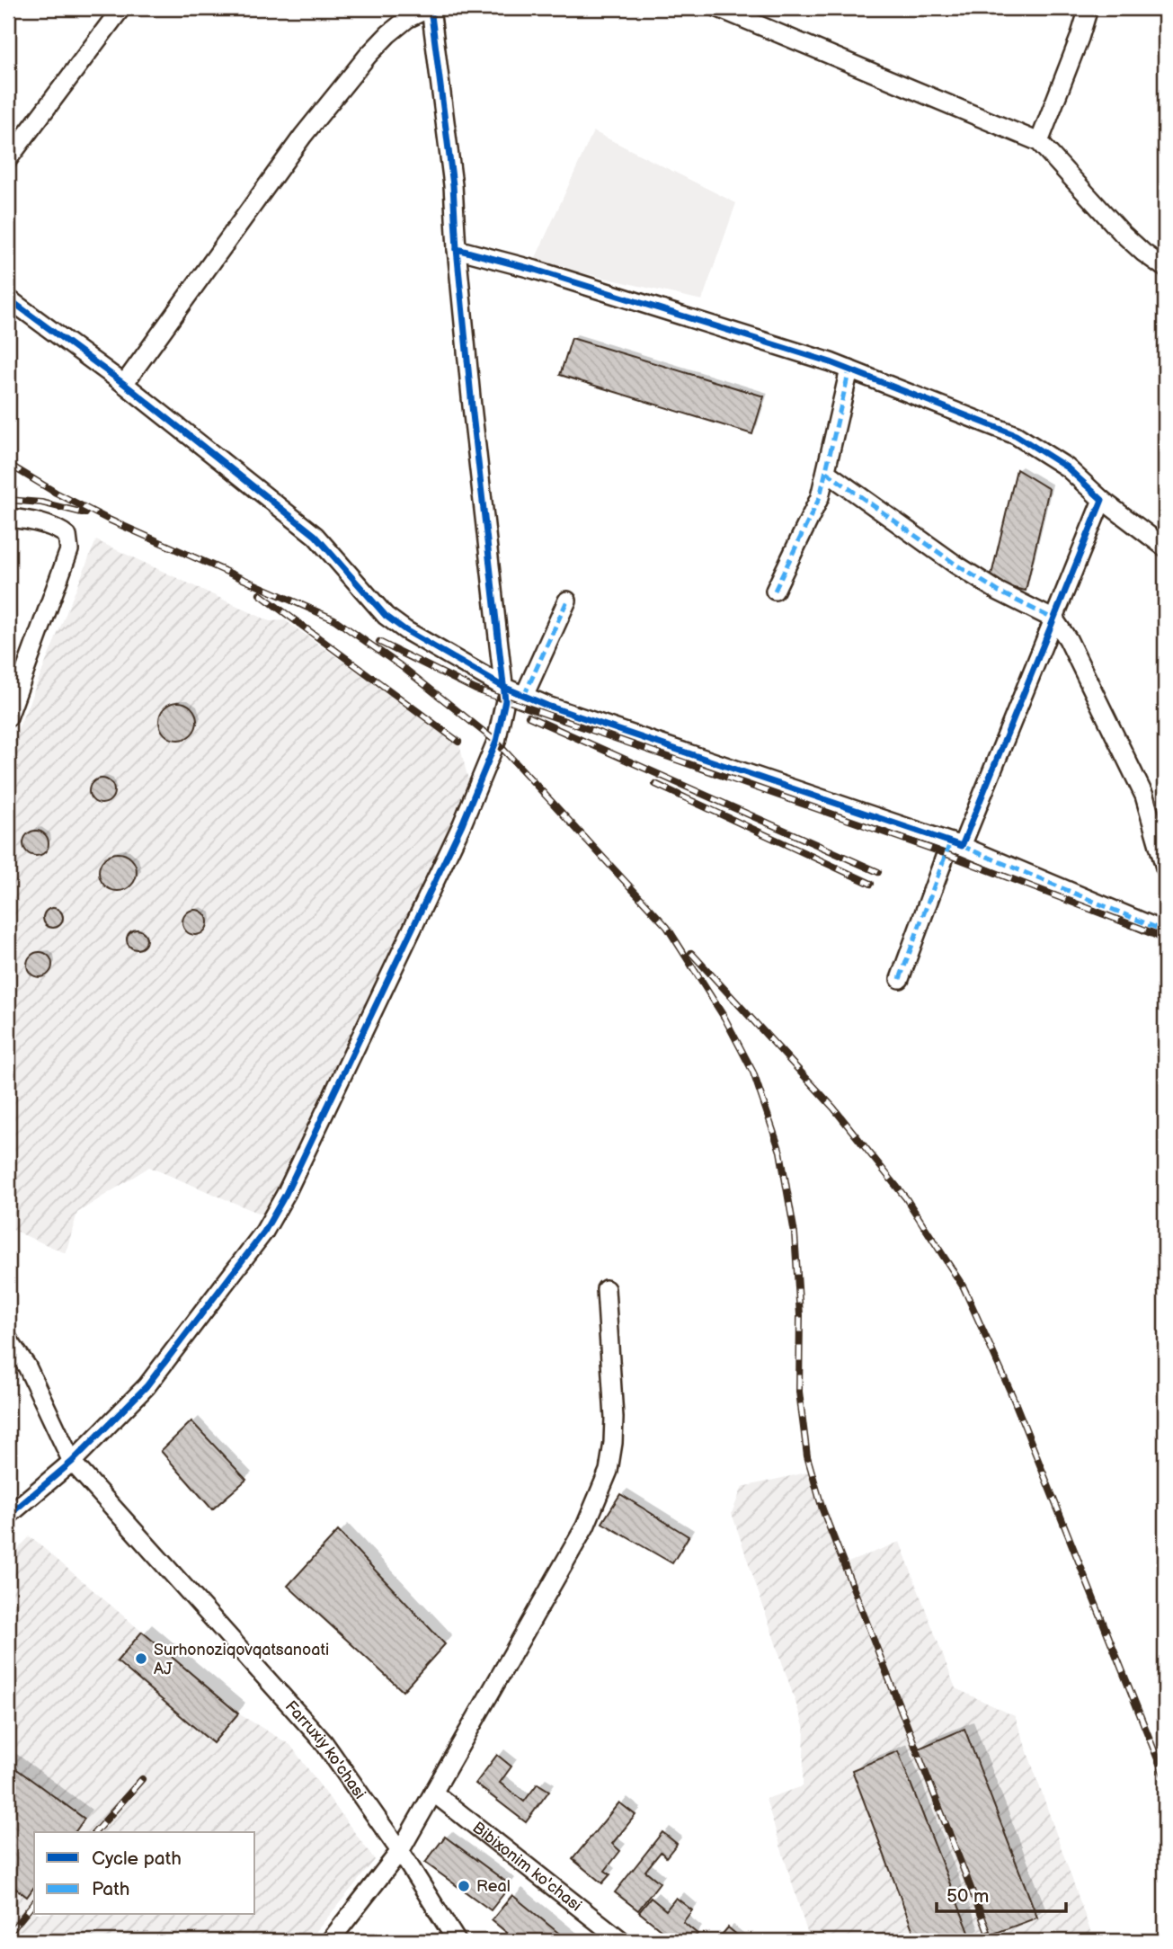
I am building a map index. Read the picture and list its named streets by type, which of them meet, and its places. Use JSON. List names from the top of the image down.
{
  "streets": {
    "street": ["Farruxiy ko'chasi", "Bibixonim ko'chasi"]
  },
  "places": ["Surhonoziqovqatsanoati AJ", "Real"],
  "legend": ["Cycle path", "Path"],
  "scale_bar": "50 m"
}
